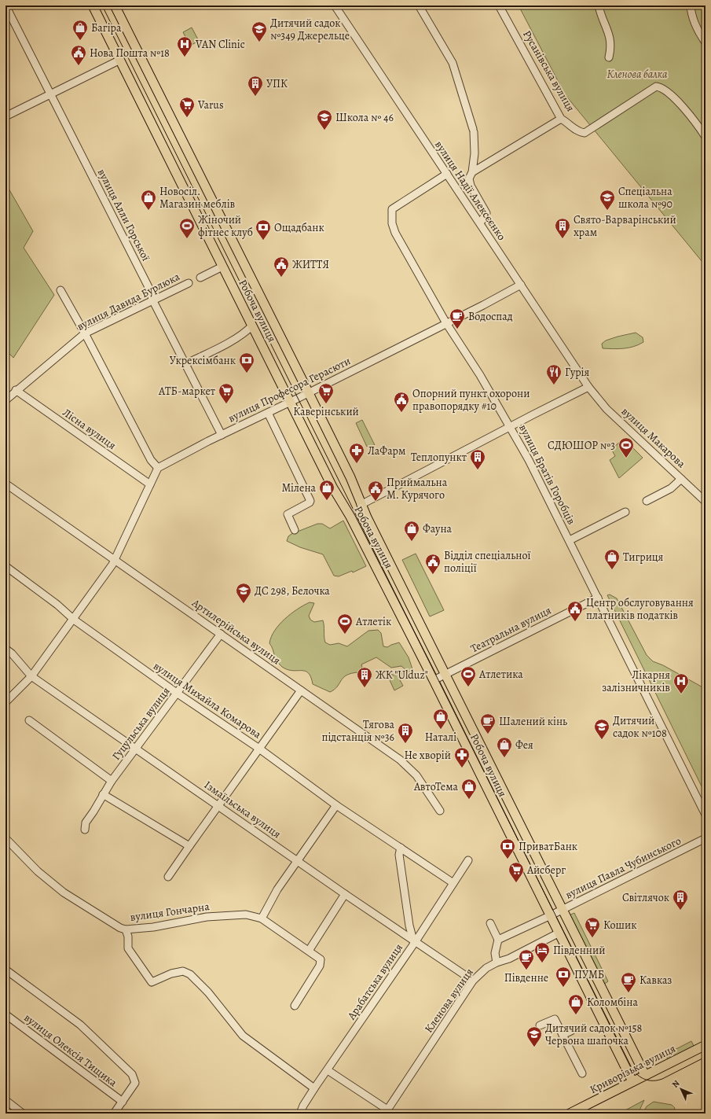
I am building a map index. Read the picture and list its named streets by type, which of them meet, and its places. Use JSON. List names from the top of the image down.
{
  "streets": {
    "main road": ["Робоча вулиця", "Криворізька вулиця"],
    "street": [
      "Русанівська вулиця",
      "вулиця Надії Алексєєнко",
      "вулиця Алли Горської",
      "вулиця Давида Бурлюка",
      "вулиця Професора Герасюти",
      "Лісна вулиця",
      "вулиця Макарова",
      "вулиця Братів Горобців",
      "Театральна вулиця",
      "Артилерійська вулиця",
      "вулиця Михайла Комарова",
      "Гуцульська вулиця",
      "Ізмаїльська вулиця",
      "вулиця Павла Чубинського",
      "вулиця Гончарна",
      "Арабатська вулиця",
      "Кленова вулиця",
      "вулиця Олексія Тищика"
    ]
  },
  "crossings": [
    ["вулиця Надії Алексєєнко", "вулиця Професора Герасюти"],
    ["вулиця Надії Алексєєнко", "вулиця Макарова"],
    ["вулиця Надії Алексєєнко", "вулиця Братів Горобців"],
    ["вулиця Алли Горської", "вулиця Давида Бурлюка"],
    ["вулиця Алли Горської", "вулиця Професора Герасюти"],
    ["вулиця Давида Бурлюка", "Лісна вулиця"],
    ["Робоча вулиця", "вулиця Професора Герасюти"],
    ["Робоча вулиця", "Театральна вулиця"],
    ["Робоча вулиця", "вулиця Павла Чубинського"],
    ["Робоча вулиця", "Кленова вулиця"],
    ["Робоча вулиця", "Криворізька вулиця"],
    ["вулиця Професора Герасюти", "вулиця Братів Горобців"],
    ["вулиця Братів Горобців", "Театральна вулиця"],
    ["Артилерійська вулиця", "Гуцульська вулиця"],
    ["вулиця Михайла Комарова", "Гуцульська вулиця"],
    ["вулиця Михайла Комарова", "Арабатська вулиця"],
    ["Гуцульська вулиця", "Ізмаїльська вулиця"],
    ["Ізмаїльська вулиця", "Арабатська вулиця"],
    ["Ізмаїльська вулиця", "Кленова вулиця"],
    ["вулиця Гончарна", "Арабатська вулиця"]
  ],
  "parks": ["Кленова балка"],
  "places": {
    "shop": [
      "Багіра",
      "Новосіл. Магазин меблів",
      "Мілена",
      "Фауна",
      "Тигриця",
      "Наталі",
      "Фея",
      "АвтоТема",
      "Коломбіна"
    ],
    "school or university": [
      "Дитячий садок №349 Джерельце",
      "Школа № 46",
      "Спеціальна школа №90",
      "ДС 298, Белочка",
      "Дитячий садок №108",
      "Дитячий садок №158 Червона шапочка"
    ],
    "hospital": ["VAN Clinic", "Лікарня залізничників"],
    "public building": [
      "Нова Пошта №18",
      "ЖИТТЯ",
      "Опорний пункт охорони правопорядку #10",
      "Приймальна М. Курячого",
      "Відділ спеціальної поліції",
      "Центр обслуговування платників податків"
    ],
    "building": [
      "УПК",
      "Свято-Варварінський храм",
      "Теплопункт",
      "ЖК \"Ulduz\"",
      "Тягова пiдстанцiя №36",
      "Світлячок"
    ],
    "supermarket": [
      "Varus",
      "АТБ-маркет",
      "Каверінський",
      "Айсберг",
      "Кошик"
    ],
    "sports": [
      "Жіночий фітнес клуб",
      "СДЮШОР №3",
      "Атлетік",
      "Атлетика"
    ],
    "bank": [
      "Ощадбанк",
      "Укрексімбанк",
      "ПриватБанк",
      "ПУМБ"
    ],
    "cafe": [
      "Водоспад",
      "Шалений кінь",
      "Південне",
      "Кавказ"
    ],
    "restaurant": ["Гурія"],
    "pharmacy": ["ЛаФарм", "Не хворій"],
    "hotel": ["Південний"]
  },
  "north": "top left"
}
